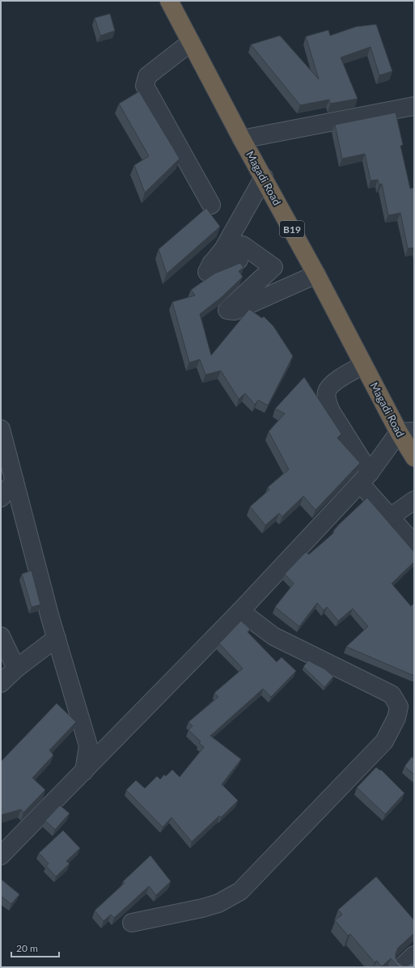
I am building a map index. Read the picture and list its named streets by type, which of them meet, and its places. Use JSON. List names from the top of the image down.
{
  "streets": {
    "highway": ["Magadi Road", "B19"]
  },
  "scale_bar": "20 m"
}
